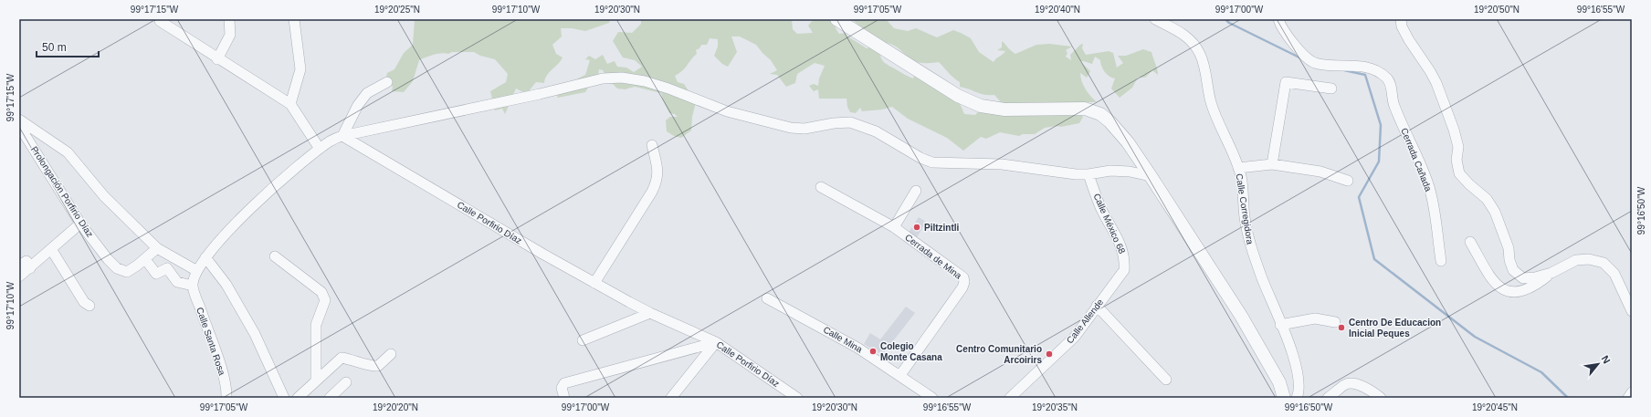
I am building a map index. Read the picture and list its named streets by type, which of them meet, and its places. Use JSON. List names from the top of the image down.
{
  "streets": {
    "street": [
      "Cerrada Cañada",
      "Prolongación Porfirio Díaz",
      "Calle Corregidora",
      "Calle Porfirio Díaz",
      "Calle México 68",
      "Cerrada de Mina",
      "Calle Allende",
      "Calle Mina",
      "Calle Santa Rosa"
    ]
  },
  "crossings": [
    ["Calle México 68", "Calle Allende"],
    ["Cerrada de Mina", "Calle Mina"]
  ],
  "places": [
    "Piltzintli",
    "Centro De Educacion Inicial Peques",
    "Colegio Monte Casana",
    "Centro Comunitario Arcoirirs"
  ],
  "scale_bar": "50 m",
  "north": "top right",
  "coordinates": [
    "99°17'15\"W",
    "19°20'25\"N",
    "99°17'10\"W",
    "19°20'30\"N",
    "99°17'05\"W",
    "19°20'40\"N",
    "99°17'00\"W",
    "19°20'50\"N",
    "99°16'55\"W",
    "99°16'50\"W",
    "19°20'20\"N",
    "19°20'35\"N",
    "19°20'45\"N"
  ]
}
